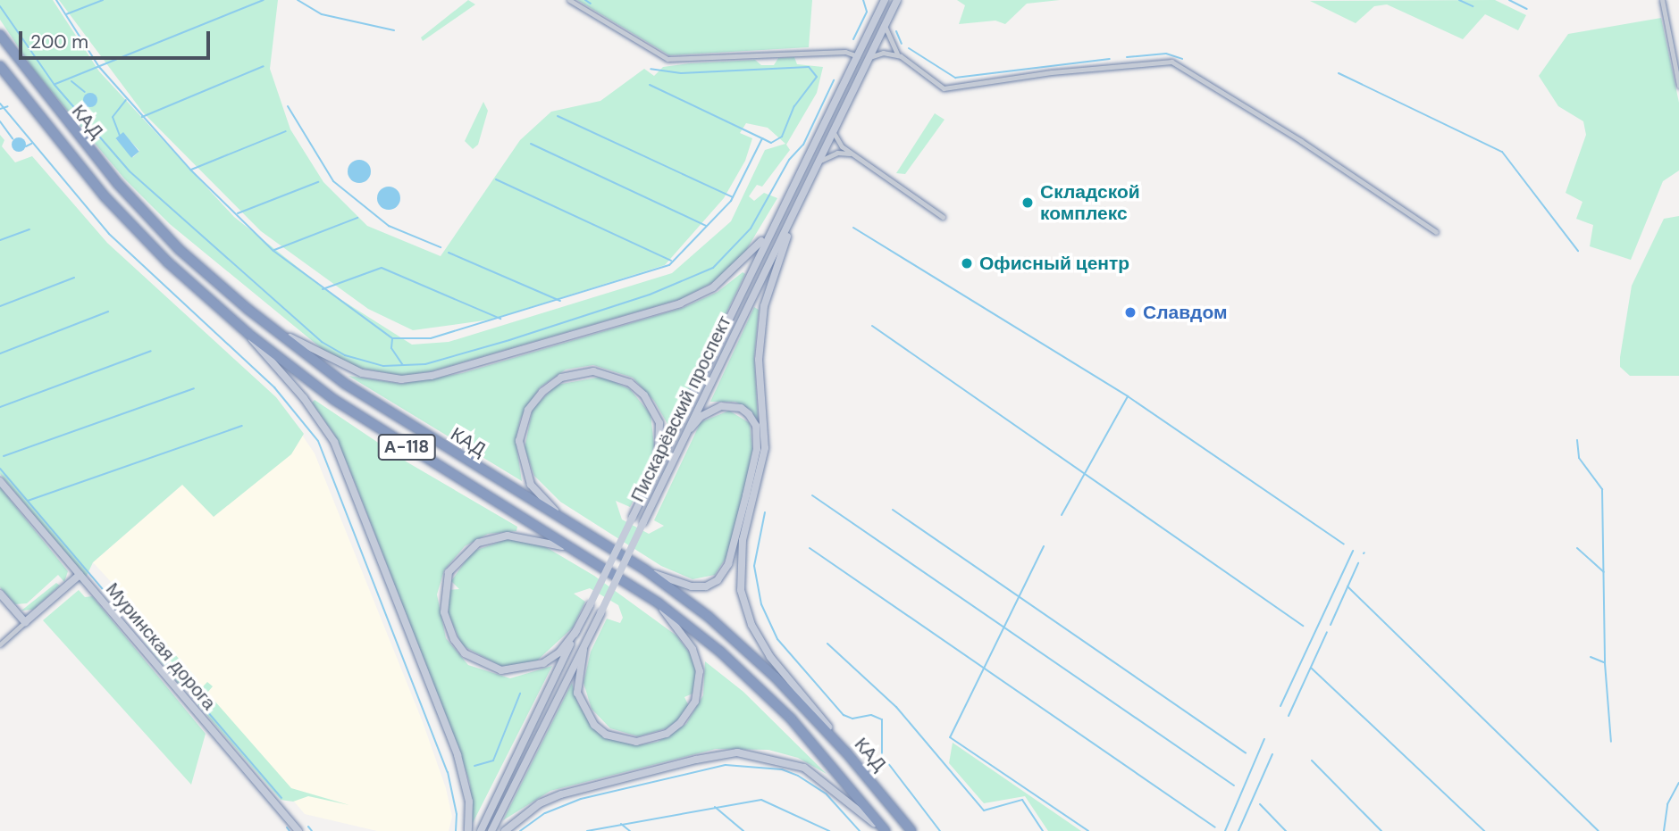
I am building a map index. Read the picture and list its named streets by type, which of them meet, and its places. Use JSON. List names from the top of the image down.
{
  "streets": {
    "highway": ["КАД", "А-118"],
    "main road": ["Пискарёвский проспект", "Муринская дорога"]
  },
  "places": ["Складской комплекс", "Офисный центр", "Славдом"],
  "scale_bar": "200 m"
}
